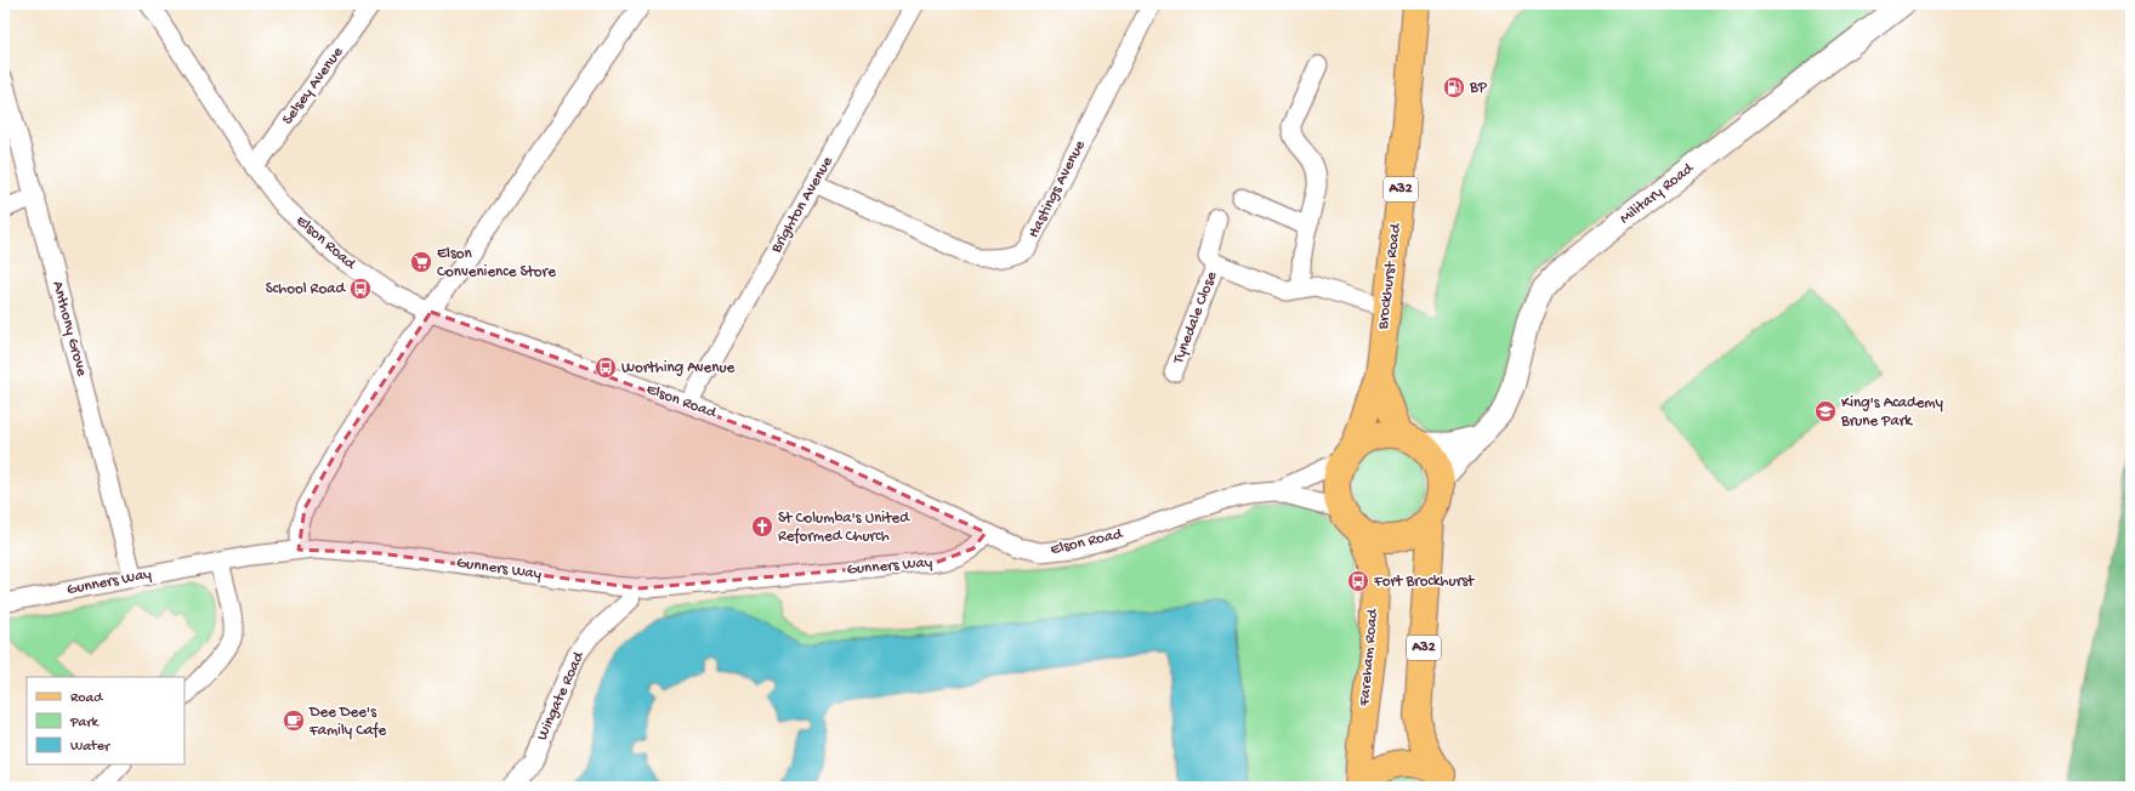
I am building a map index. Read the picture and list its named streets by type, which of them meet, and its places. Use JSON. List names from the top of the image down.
{
  "streets": {
    "main road": ["A32", "Brockhurst Road", "Fareham Road"],
    "street": [
      "Selsey Avenue",
      "Hastings Avenue",
      "Military Road",
      "Brighton Avenue",
      "Elson Road",
      "Tynedale Close",
      "Anthony Grove",
      "Gunners Way",
      "Wingate Road"
    ]
  },
  "crossings": [
    ["Selsey Avenue", "Elson Road"],
    ["Hastings Avenue", "Brighton Avenue"],
    ["A32", "Military Road"],
    ["A32", "Elson Road"],
    ["A32", "Brockhurst Road"],
    ["A32", "Fareham Road"],
    ["Military Road", "Elson Road"],
    ["Military Road", "Brockhurst Road"],
    ["Military Road", "Fareham Road"],
    ["Brighton Avenue", "Elson Road"],
    ["Elson Road", "Brockhurst Road"],
    ["Elson Road", "Gunners Way"],
    ["Elson Road", "Fareham Road"],
    ["Brockhurst Road", "Fareham Road"],
    ["Anthony Grove", "Gunners Way"],
    ["Gunners Way", "Wingate Road"]
  ],
  "places": {
    "fuel station": ["BP"],
    "supermarket": ["Elson Convenience Store"],
    "bus stop": ["School Road", "Worthing Avenue", "Fort Brockhurst"],
    "school or university": ["King's Academy Brune Park"],
    "church": ["St Columba's United Reformed Church"],
    "cafe": ["Dee Dee's Family Cafe"]
  },
  "legend": ["Road", "Park", "Water"]
}
